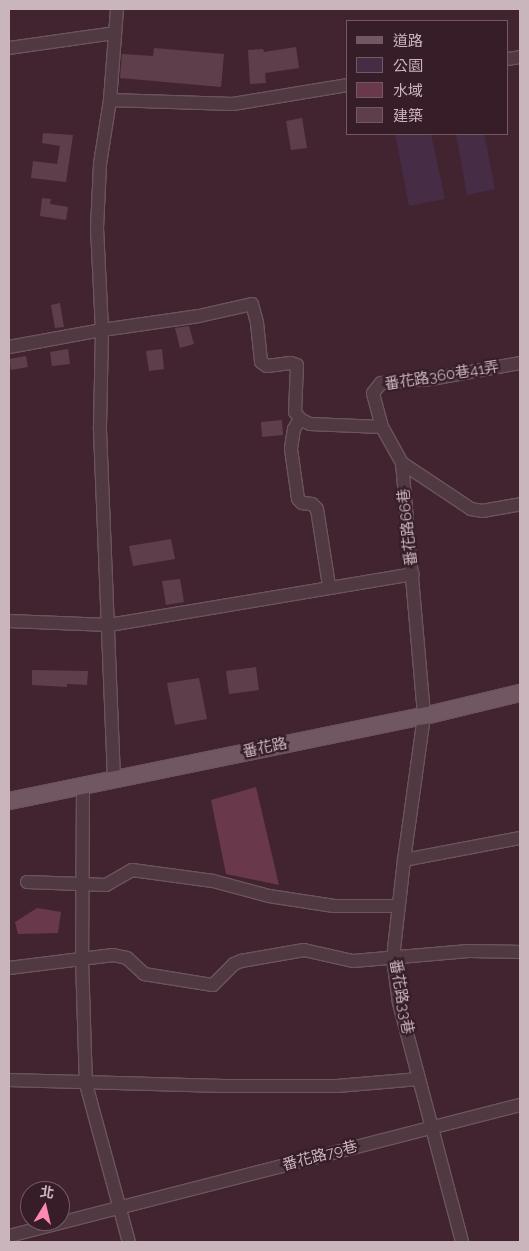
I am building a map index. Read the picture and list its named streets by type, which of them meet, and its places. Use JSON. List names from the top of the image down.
{
  "streets": {
    "main road": ["番花路"],
    "street": [
      "番花路360巷41弄",
      "番花路66巷",
      "番花路33巷",
      "番花路79巷"
    ]
  },
  "crossings": [
    ["番花路360巷41弄", "番花路66巷"],
    ["番花路66巷", "番花路"],
    ["番花路66巷", "番花路33巷"],
    ["番花路", "番花路33巷"],
    ["番花路33巷", "番花路79巷"]
  ],
  "legend": [
    "道路",
    "公園",
    "水域",
    "建築"
  ],
  "north": "top"
}
